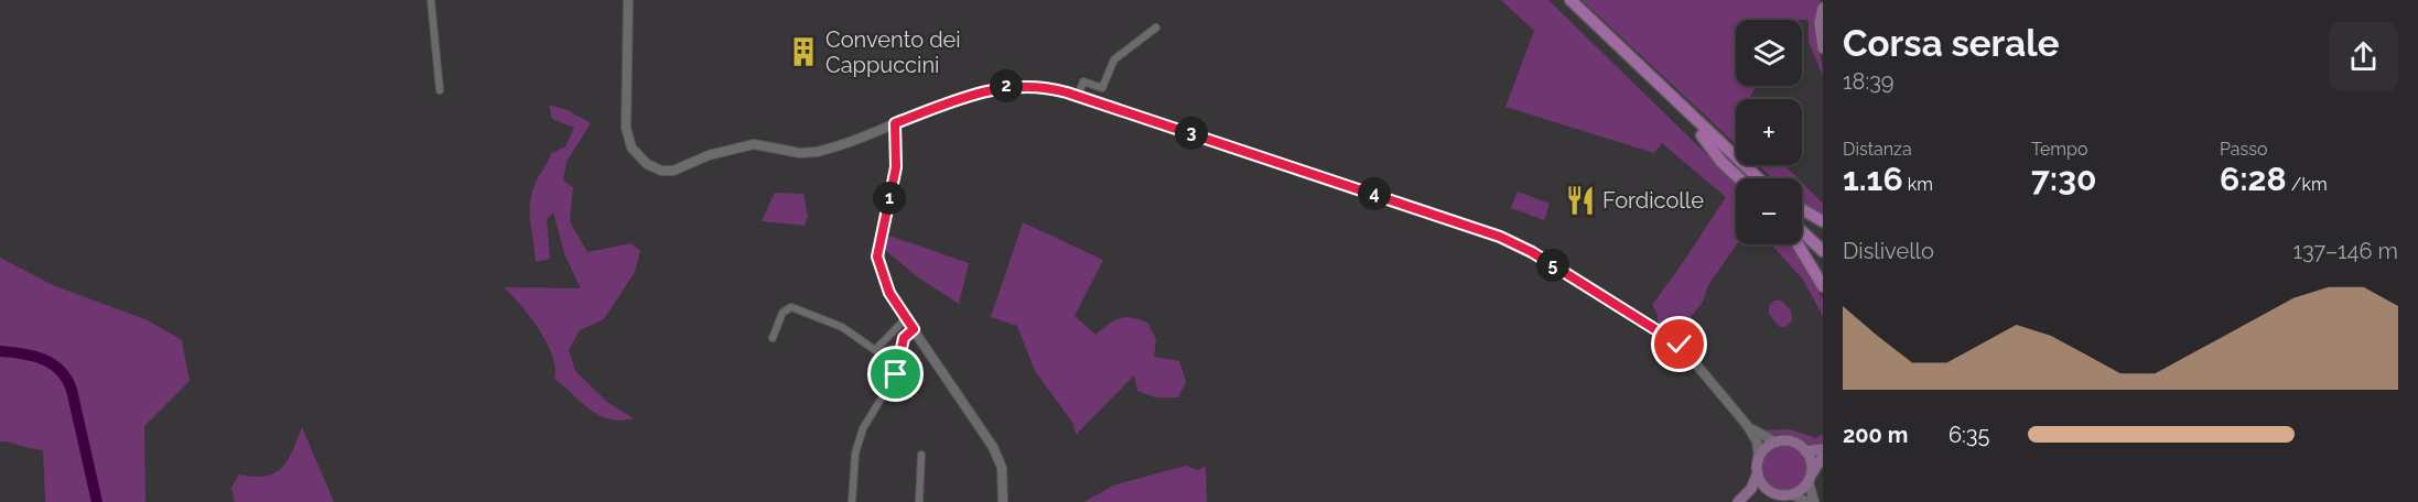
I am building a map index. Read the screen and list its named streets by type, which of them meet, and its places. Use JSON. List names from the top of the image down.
{
  "places": {
    "building": ["Convento dei Cappuccini"],
    "restaurant": ["Fordicolle"]
  },
  "page": {
    "heading": ["Corsa serale", "18:39"],
    "map_buttons": ["+", "−"],
    "pins": [
      "2",
      "3",
      "4",
      "1",
      "5"
    ],
    "stats": [
      ["Distanza", "1.16 km"],
      ["Tempo", "7:30"],
      ["Passo", "6:28 /km"]
    ],
    "chart": ["Dislivello", "137–146 m"],
    "list": [
      {
        "name": "200 m",
        "note": "6:35"
      }
    ]
  }
}
